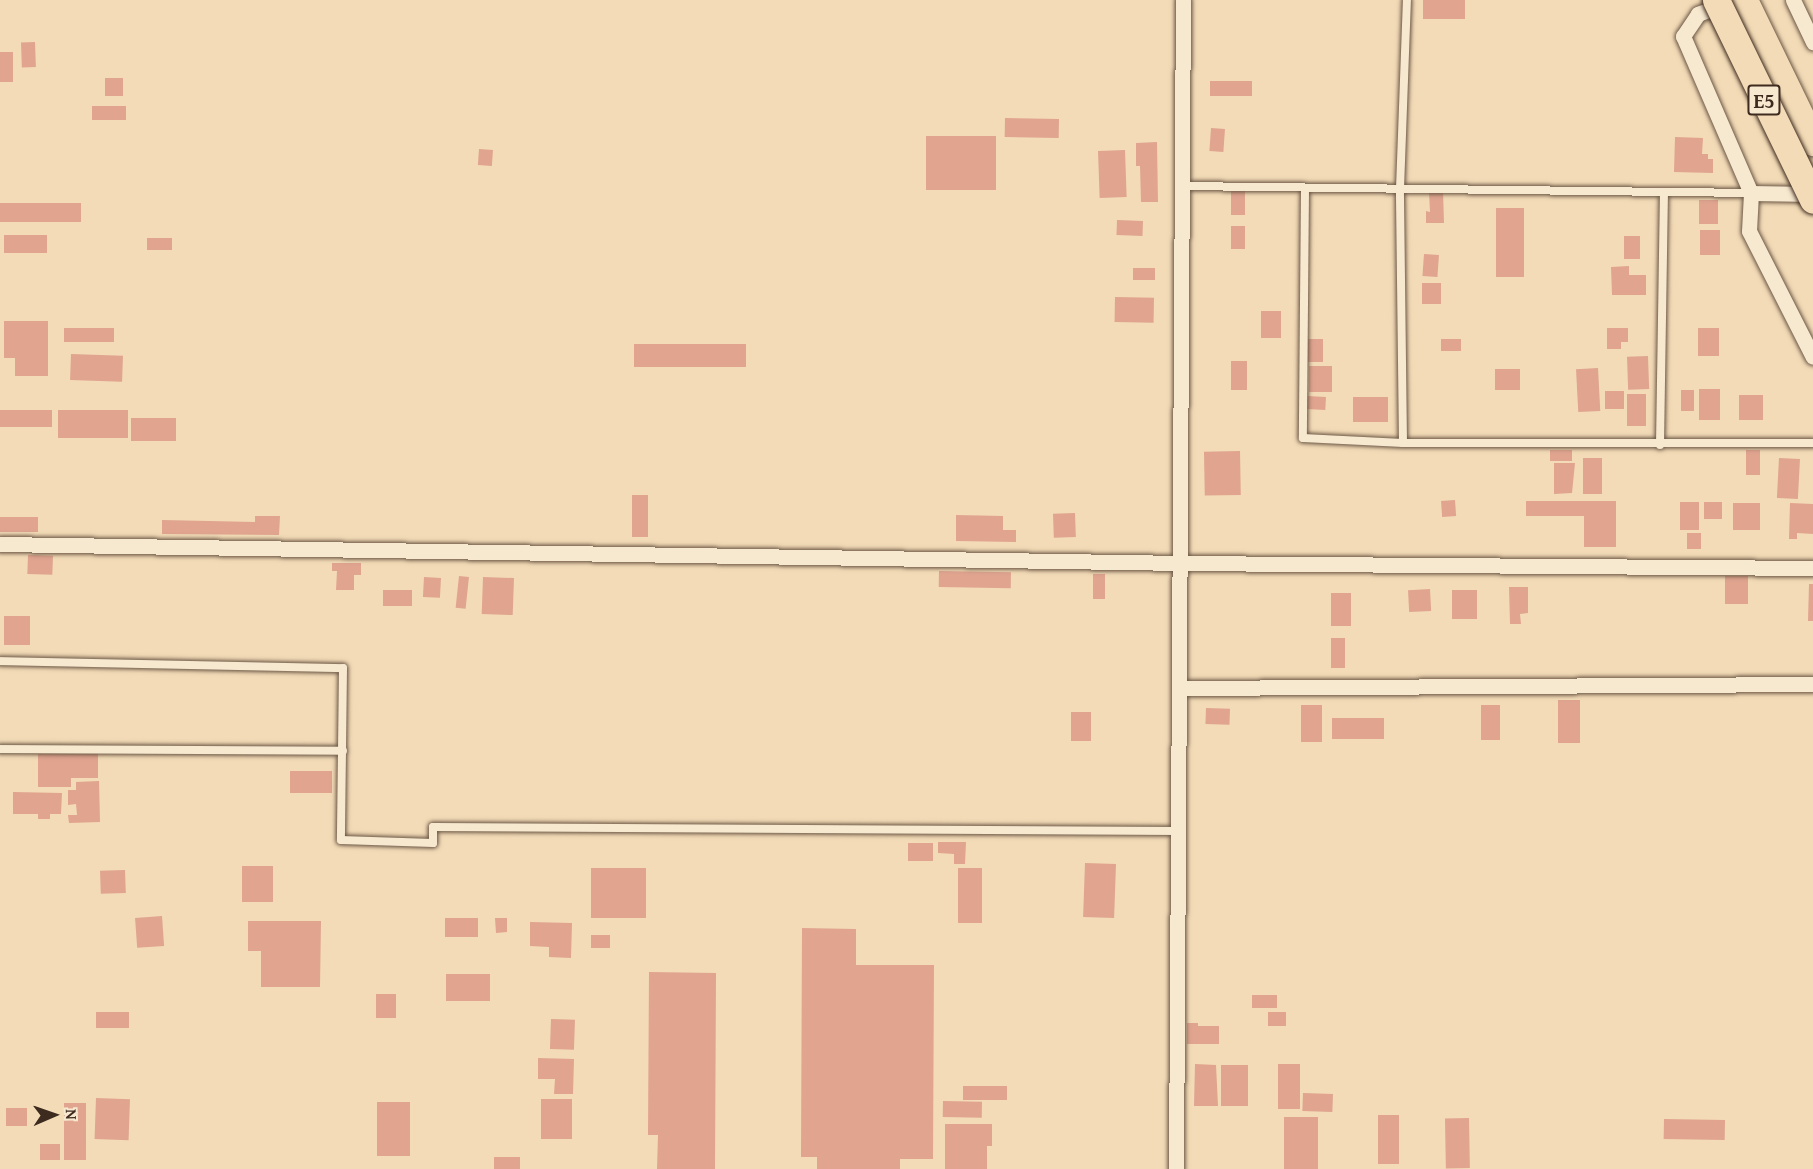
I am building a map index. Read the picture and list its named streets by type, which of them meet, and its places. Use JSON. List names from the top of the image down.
{
  "streets": {
    "highway": ["E5"]
  },
  "north": "right"
}
